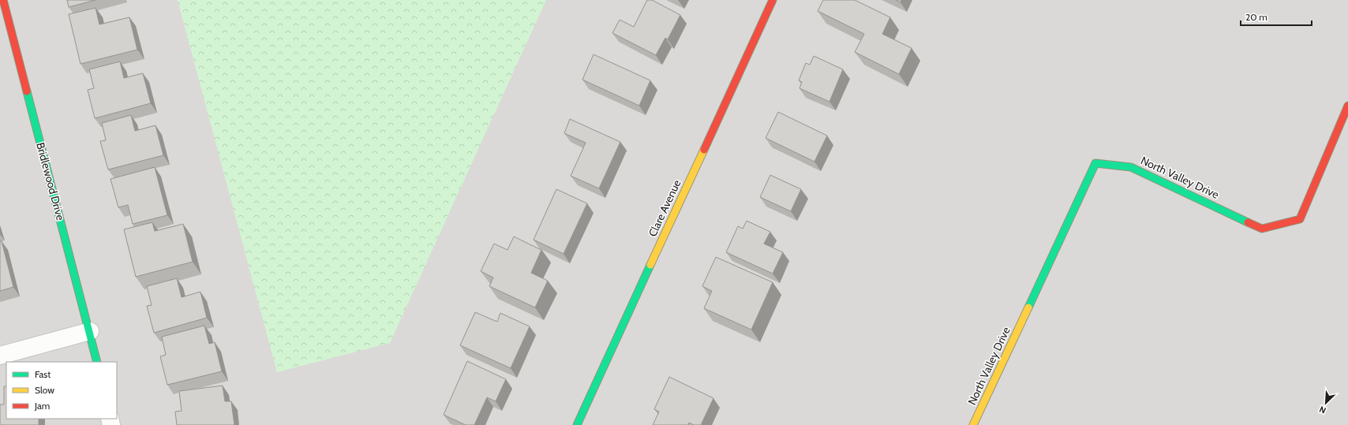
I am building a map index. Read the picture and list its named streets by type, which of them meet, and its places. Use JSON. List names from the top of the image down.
{
  "streets": {
    "street": ["North Valley Drive", "Bridlewood Drive", "Clare Avenue"]
  },
  "legend": ["Fast", "Slow", "Jam"],
  "scale_bar": "20 m",
  "north": "bottom left"
}
